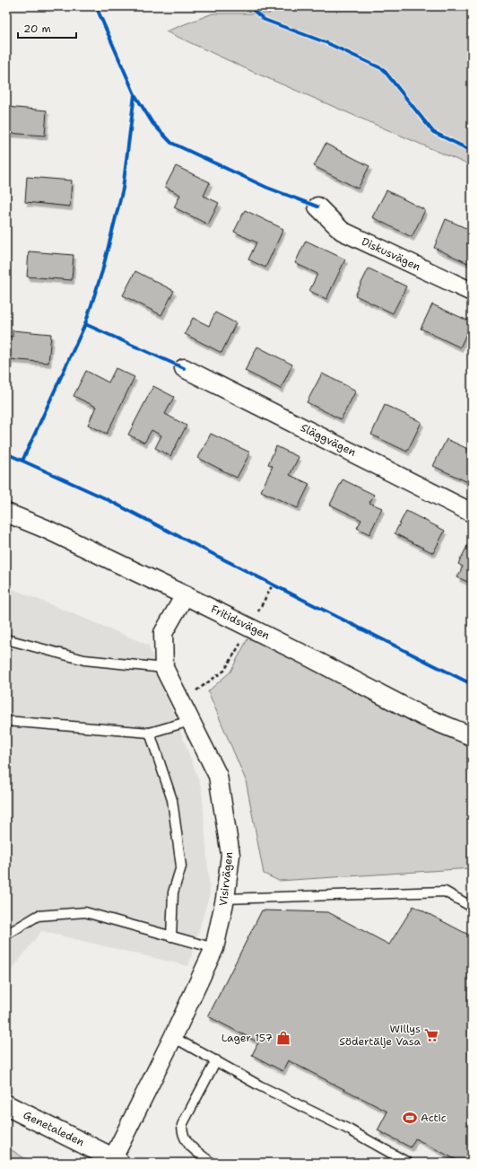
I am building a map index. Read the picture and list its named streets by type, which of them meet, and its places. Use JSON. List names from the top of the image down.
{
  "streets": {
    "main road": ["Genetaleden"],
    "street": [
      "Diskusvägen",
      "Släggvägen",
      "Fritidsvägen",
      "Visirvägen"
    ]
  },
  "crossings": [
    ["Fritidsvägen", "Visirvägen"],
    ["Visirvägen", "Genetaleden"]
  ],
  "places": {
    "supermarket": ["Willys Södertälje Vasa"],
    "shop": ["Lager 157"],
    "sports": ["Actic"]
  },
  "scale_bar": "20 m"
}
